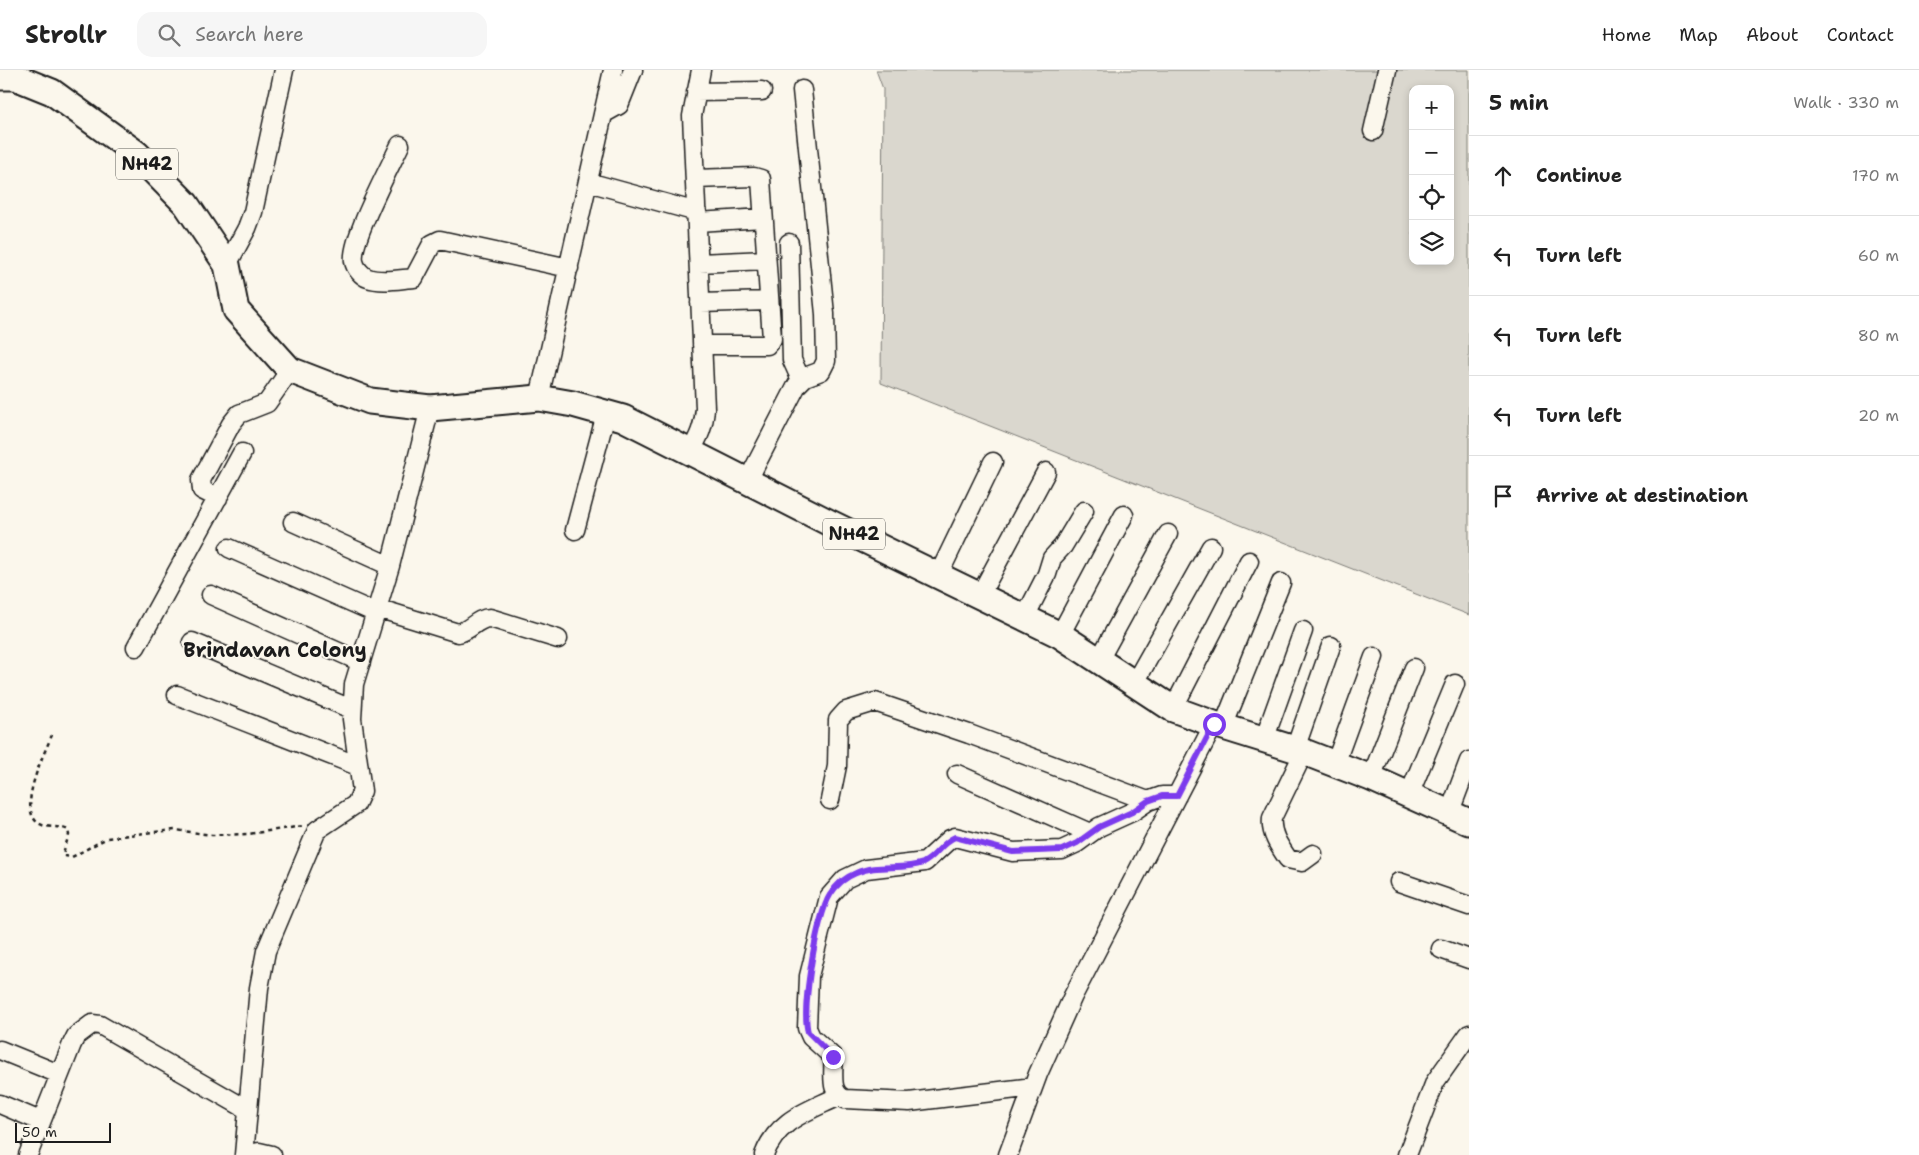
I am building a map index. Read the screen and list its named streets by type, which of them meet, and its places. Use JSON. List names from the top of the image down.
{
  "streets": {
    "highway": ["NH42"]
  },
  "districts": ["Brindavan Colony"],
  "scale_bar": "50 m",
  "page": {
    "header": "Strollr",
    "search": "Search here",
    "nav": [
      "Home",
      "Map",
      "About",
      "Contact"
    ],
    "heading": ["5 min", "Walk · 330 m"],
    "map_buttons": ["+", "−"],
    "list": [
      ["Continue", "170 m"],
      ["Turn left", "60 m"],
      ["Turn left", "80 m"],
      ["Turn left", "20 m"],
      "Arrive at destination"
    ],
    "scale": "50 m"
  }
}
